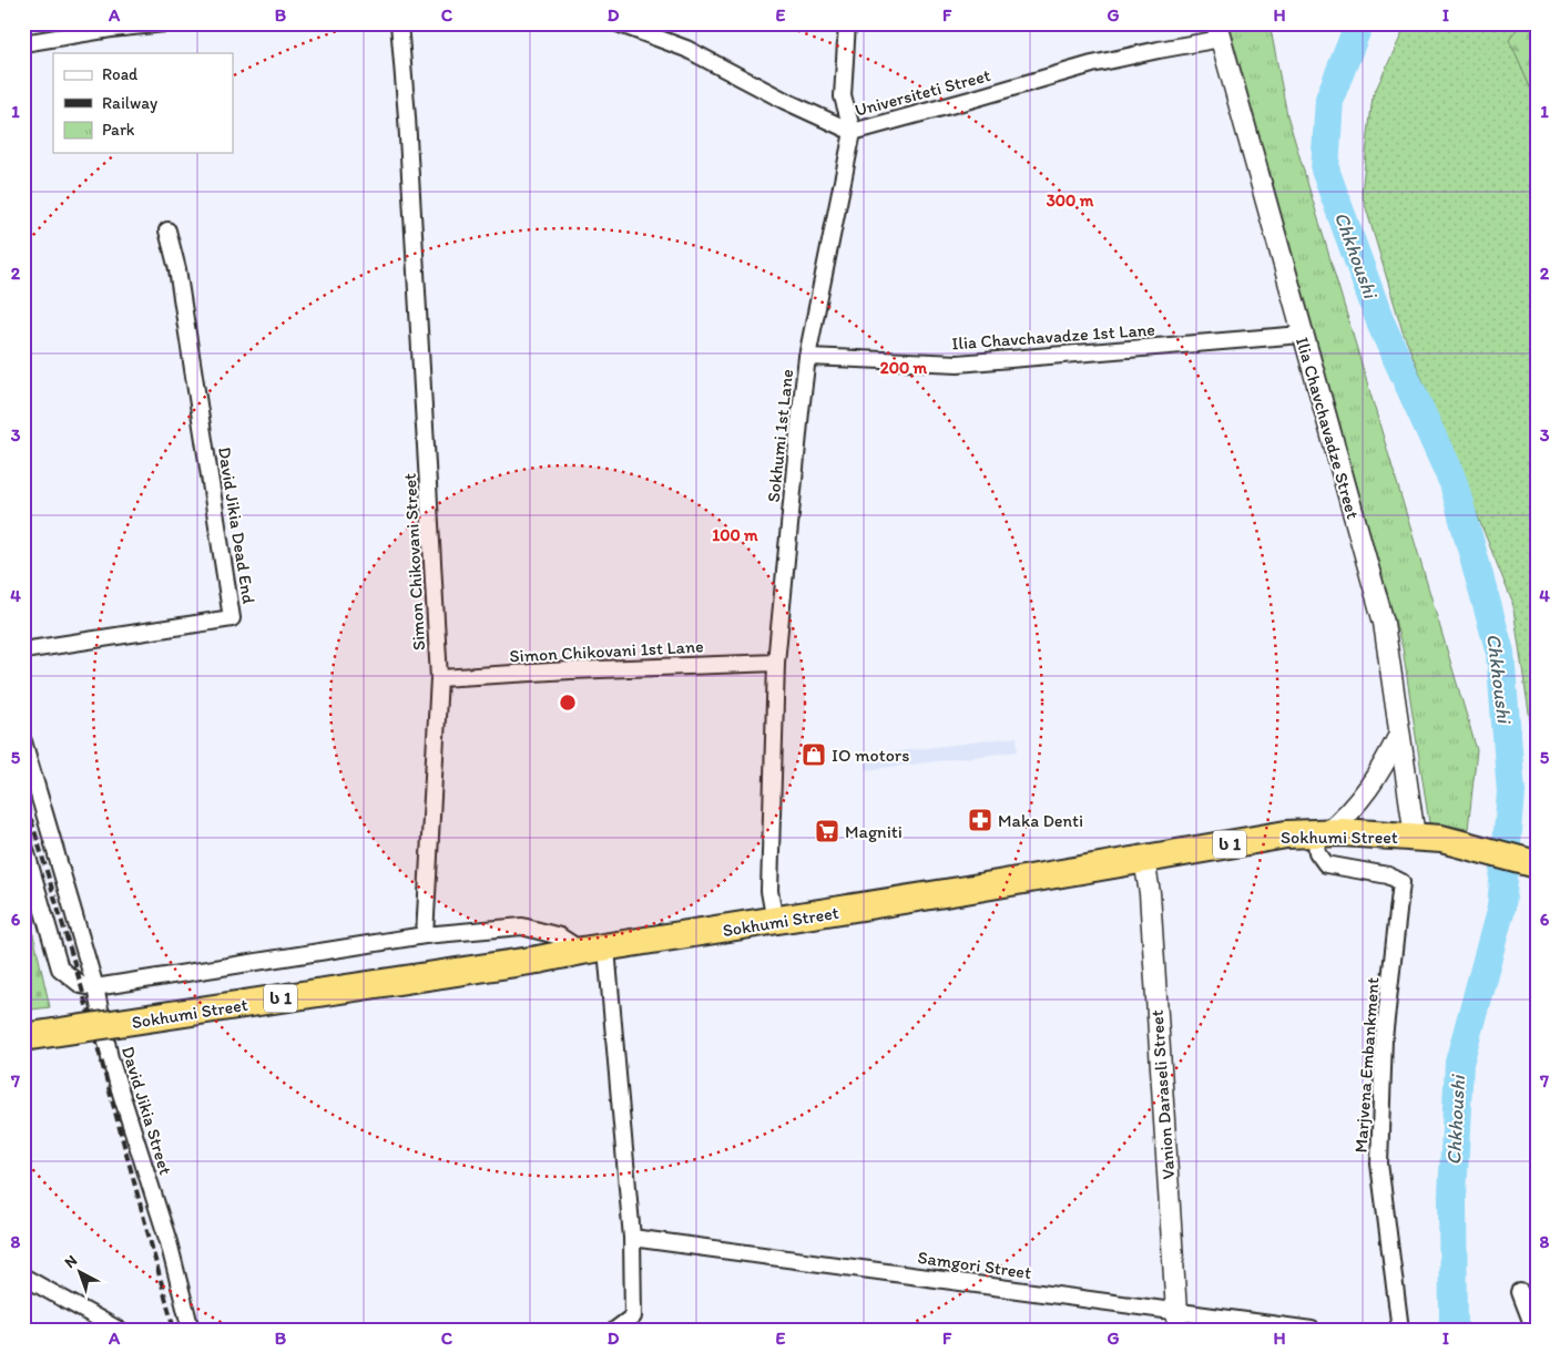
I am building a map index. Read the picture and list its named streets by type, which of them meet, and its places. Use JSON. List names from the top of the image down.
{
  "streets": {
    "highway": ["Sokhumi Street", "ს 1"],
    "street": [
      "Universiteti Street",
      "Ilia Chavchavadze 1st Lane",
      "Ilia Chavchavadze Street",
      "Sokhumi 1st Lane",
      "David Jikia Dead End",
      "Simon Chikovani Street",
      "Simon Chikovani 1st Lane",
      "Marjvena Embankment",
      "Vanion Daraseli Street",
      "David Jikia Street",
      "Samgori Street"
    ]
  },
  "crossings": [
    ["Universiteti Street", "Ilia Chavchavadze Street"],
    ["Universiteti Street", "Sokhumi 1st Lane"],
    ["Ilia Chavchavadze 1st Lane", "Ilia Chavchavadze Street"],
    ["Ilia Chavchavadze 1st Lane", "Sokhumi 1st Lane"],
    ["Ilia Chavchavadze Street", "Sokhumi Street"],
    ["Sokhumi 1st Lane", "Simon Chikovani 1st Lane"],
    ["Sokhumi 1st Lane", "Sokhumi Street"],
    ["Simon Chikovani Street", "Simon Chikovani 1st Lane"],
    ["Sokhumi Street", "Marjvena Embankment"],
    ["Sokhumi Street", "Vanion Daraseli Street"],
    ["Vanion Daraseli Street", "Samgori Street"]
  ],
  "water": ["Chkhoushi"],
  "places": {
    "shop": ["IO motors"],
    "pharmacy": ["Maka Denti"],
    "supermarket": ["Magniti"]
  },
  "legend": ["Road", "Railway", "Park"],
  "north": "top left",
  "grid": {
    "columns": [
      "A",
      "B",
      "C",
      "D",
      "E",
      "F",
      "G",
      "H",
      "I"
    ],
    "rows": [
      "1",
      "2",
      "3",
      "4",
      "5",
      "6",
      "7",
      "8"
    ]
  },
  "rings": ["300 m", "200 m", "100 m"]
}
